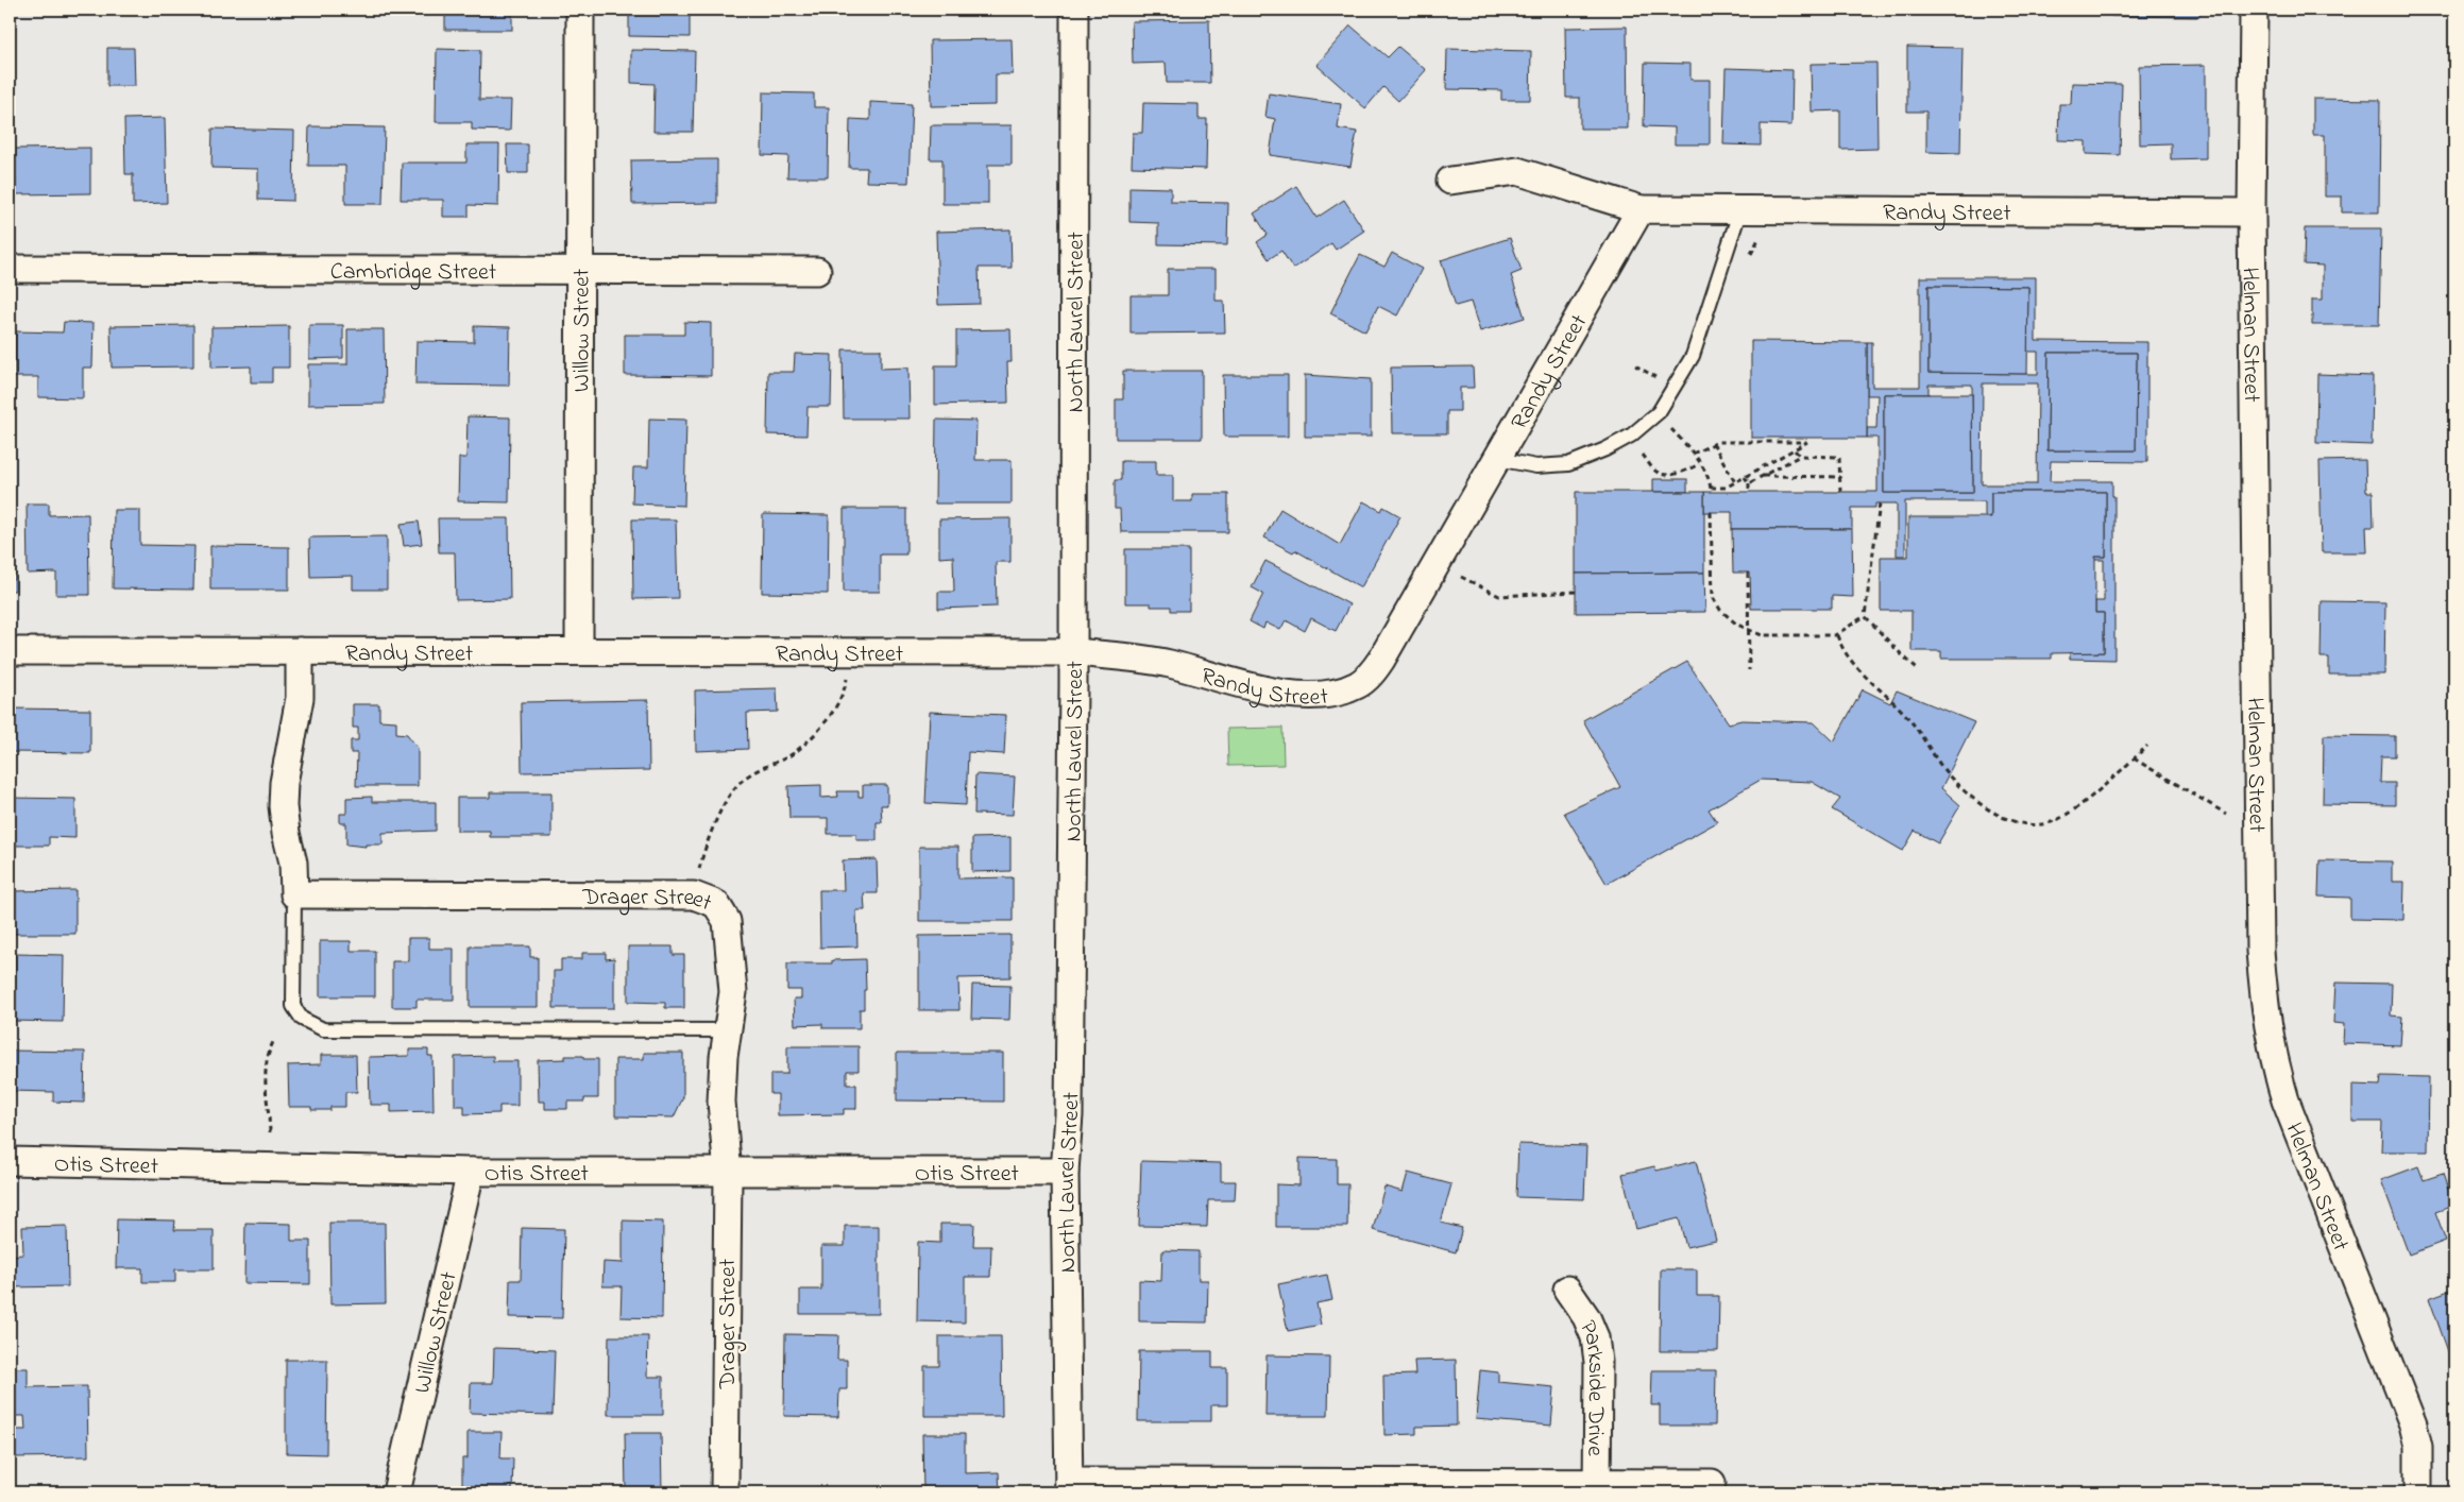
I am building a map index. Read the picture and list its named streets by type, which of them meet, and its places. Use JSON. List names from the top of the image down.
{
  "streets": {
    "street": [
      "Randy Street",
      "Cambridge Street",
      "North Laurel Street",
      "Willow Street",
      "Helman Street",
      "Drager Street",
      "Otis Street",
      "Parkside Drive"
    ]
  },
  "crossings": [
    ["Randy Street", "North Laurel Street"],
    ["Randy Street", "Willow Street"],
    ["Randy Street", "Helman Street"],
    ["Cambridge Street", "Willow Street"],
    ["North Laurel Street", "Otis Street"],
    ["Willow Street", "Otis Street"],
    ["Drager Street", "Otis Street"]
  ]
}
